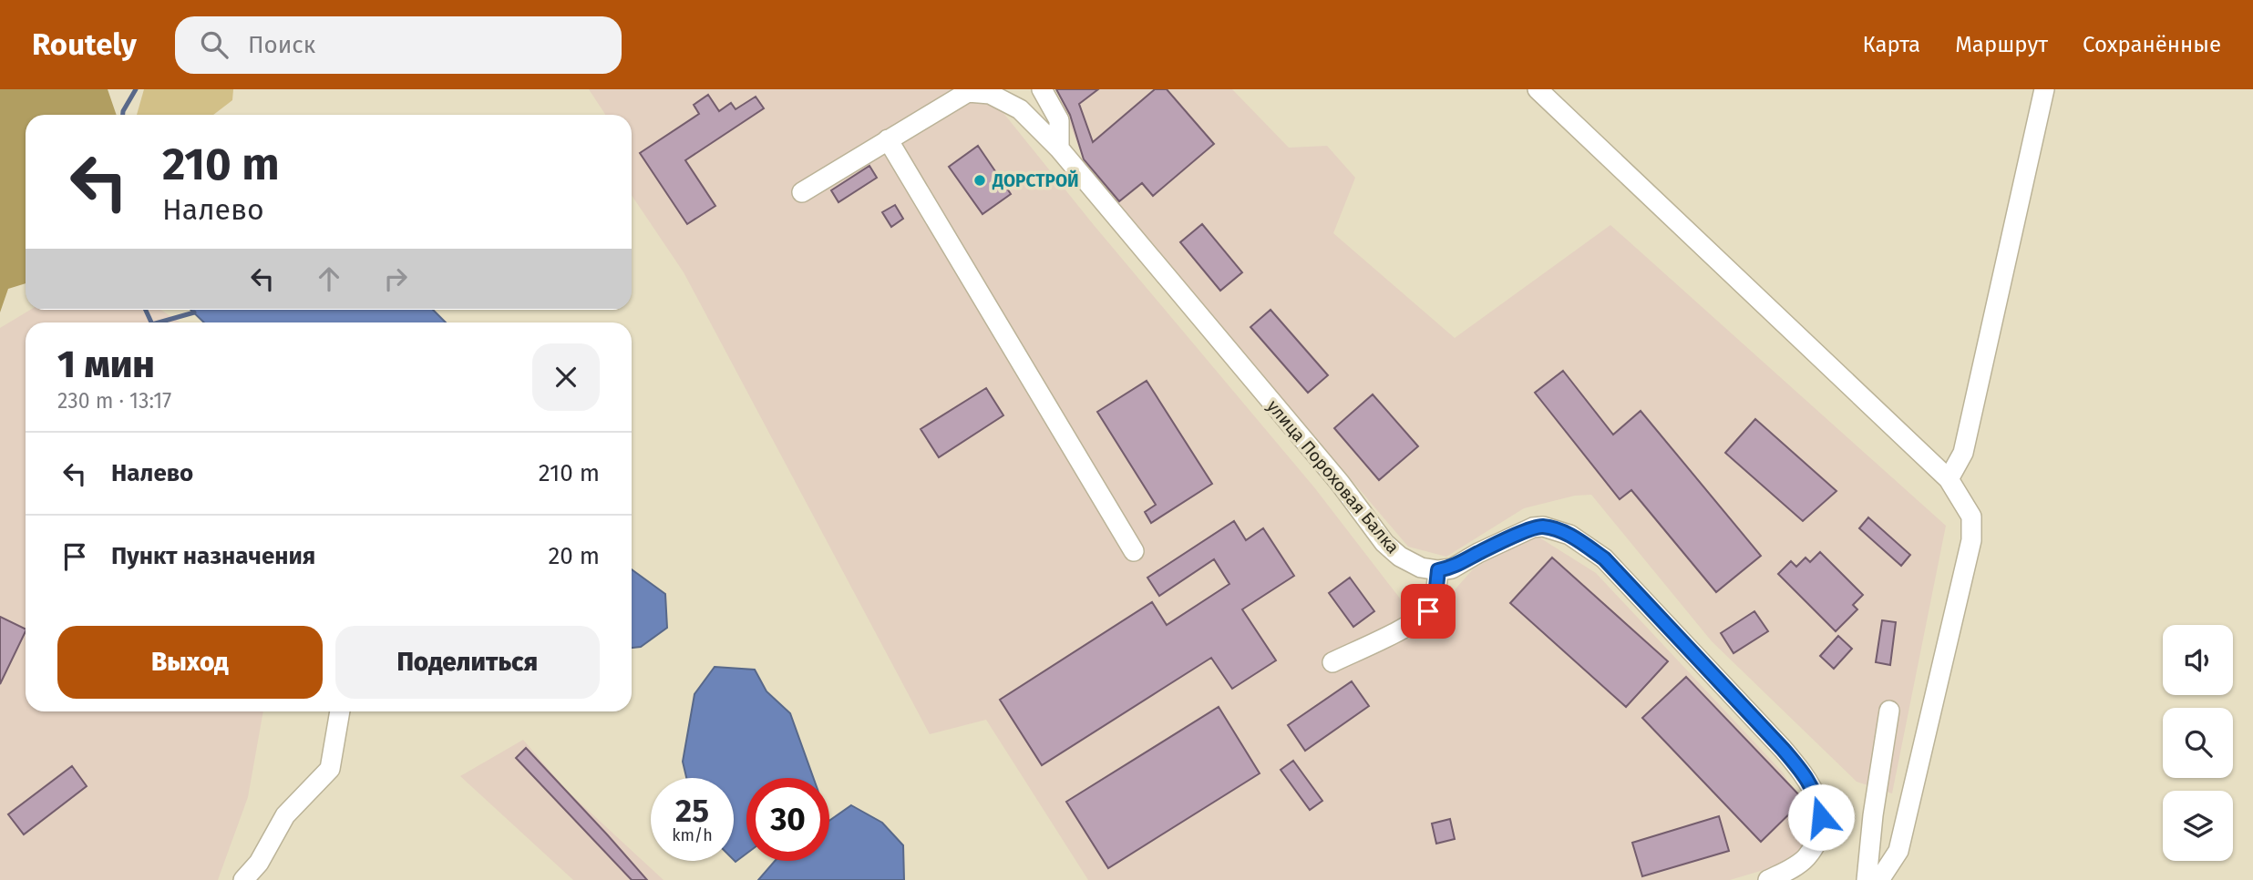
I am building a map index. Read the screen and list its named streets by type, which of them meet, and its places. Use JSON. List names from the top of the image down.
{
  "streets": {
    "street": ["улица Пороховая Балка"]
  },
  "places": ["ДОРСТРОЙ"],
  "page": {
    "header": "Routely",
    "search": "Поиск",
    "nav": ["Карта", "Маршрут", "Сохранённые"],
    "turn": ["210 m", "Налево"],
    "heading": ["1 мин", "230 m · 13:17"],
    "list": [
      {
        "name": "Налево",
        "value": "210 m"
      },
      {
        "name": "Пункт назначения",
        "value": "20 m"
      }
    ],
    "buttons": ["Выход", "Поделиться"],
    "speed": "25 km/h",
    "limit": "30"
  }
}
